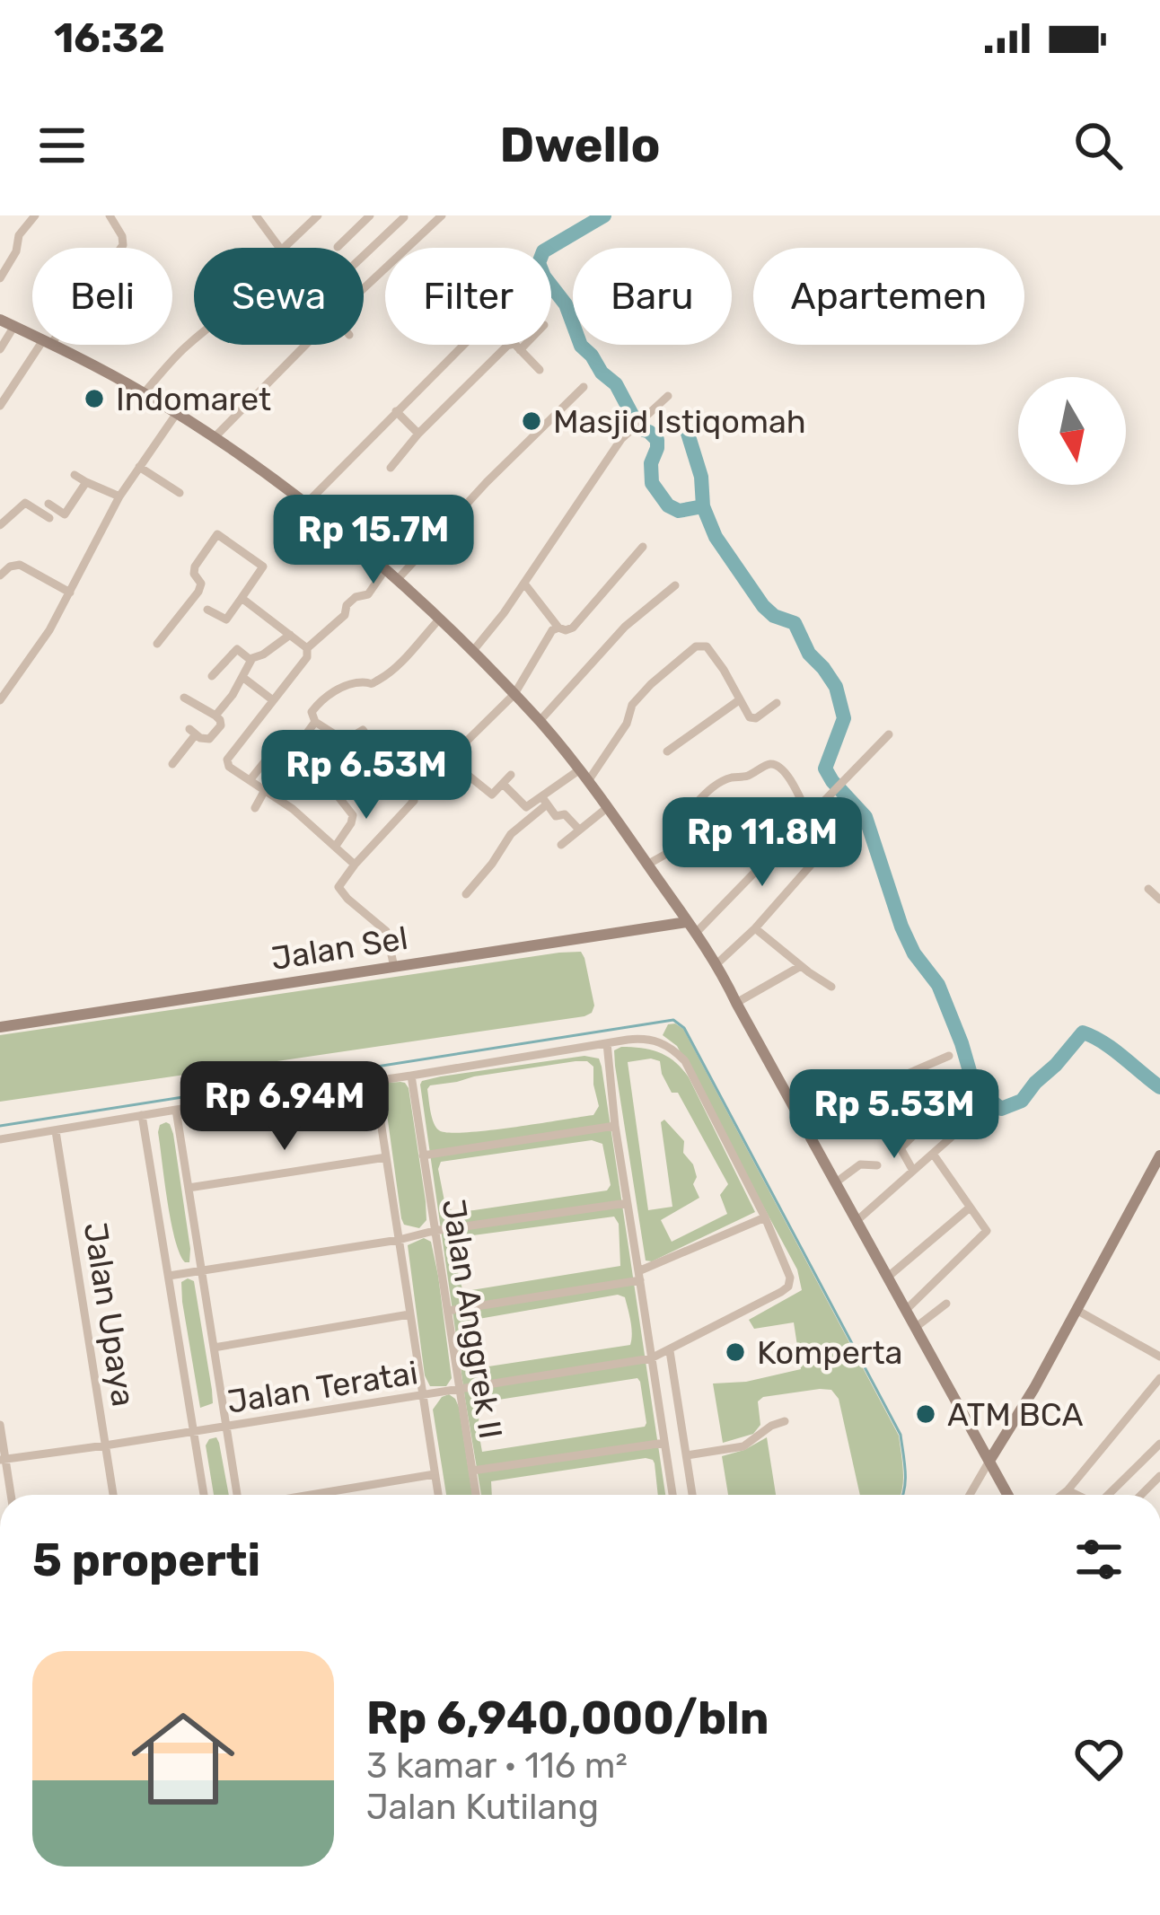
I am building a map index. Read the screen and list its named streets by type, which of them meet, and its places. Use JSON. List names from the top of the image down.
{
  "streets": {
    "main road": ["Jalan Sel"],
    "street": ["Jalan Upaya", "Jalan Anggrek II", "Jalan Teratai"]
  },
  "crossings": [
    ["Jalan Upaya", "Jalan Teratai"],
    ["Jalan Anggrek II", "Jalan Teratai"]
  ],
  "places": [
    "Indomaret",
    "Masjid Istiqomah",
    "Komperta",
    "ATM BCA"
  ],
  "north": "bottom",
  "page": {
    "status": "16:32",
    "header": "Dwello",
    "chip": [
      "Beli",
      "Sewa",
      "Filter",
      "Baru",
      "Apartemen"
    ],
    "price": [
      "Rp 15.7M",
      "Rp 6.53M",
      "Rp 11.8M",
      "Rp 6.94M",
      "Rp 5.53M"
    ],
    "heading": "5 properti",
    "list": [
      {
        "name": "Rp 6,940,000/bln",
        "note": "3 kamar · 116 m² · Jalan Kutilang"
      }
    ]
  }
}
